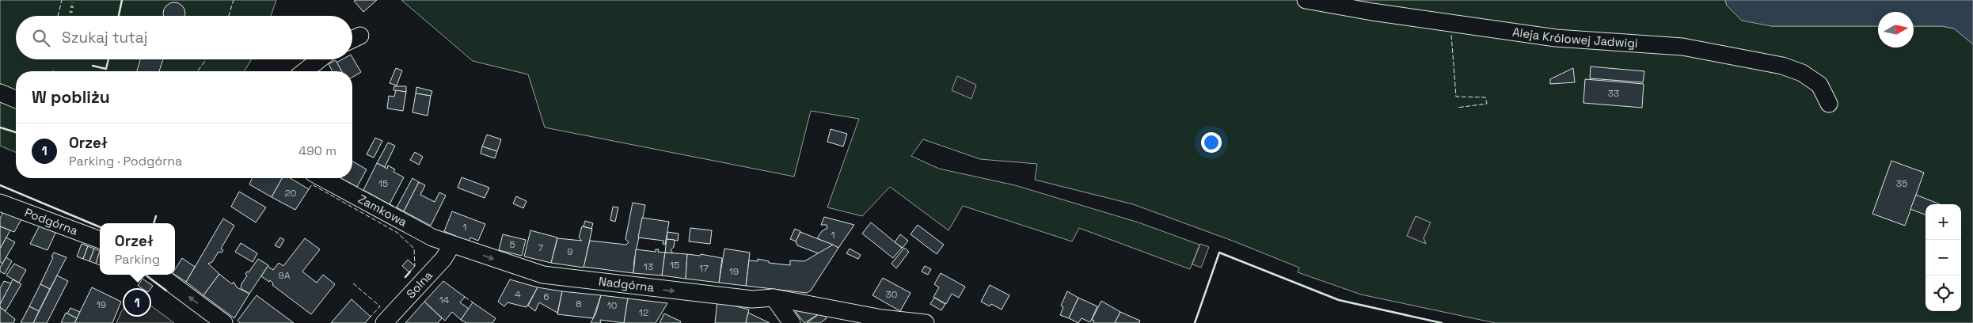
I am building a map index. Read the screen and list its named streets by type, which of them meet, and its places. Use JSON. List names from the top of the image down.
{
  "streets": {
    "street": [
      "Aleja Królowej Jadwigi",
      "Zamkowa",
      "Podgórna",
      "Solna",
      "Nadgórna"
    ]
  },
  "crossings": [
    ["Zamkowa", "Solna"],
    ["Zamkowa", "Nadgórna"],
    ["Solna", "Nadgórna"]
  ],
  "one_way": ["Nadgórna"],
  "house_numbers": [
    "33",
    "15",
    "35",
    "20",
    "1",
    "1",
    "5",
    "7",
    "9",
    "15",
    "13",
    "17",
    "19",
    "9A",
    "4",
    "30",
    "6",
    "14",
    "8",
    "19",
    "10",
    "12"
  ],
  "north": "right",
  "page": {
    "search": "Szukaj tutaj",
    "heading": "W pobliżu",
    "list": [
      {
        "mark": "1",
        "name": "Orzeł",
        "note": "Parking · Podgórna",
        "value": "490 m"
      }
    ],
    "map_buttons": ["+", "−"],
    "popup": ["Orzeł", "Parking"],
    "pins": "1"
  }
}
